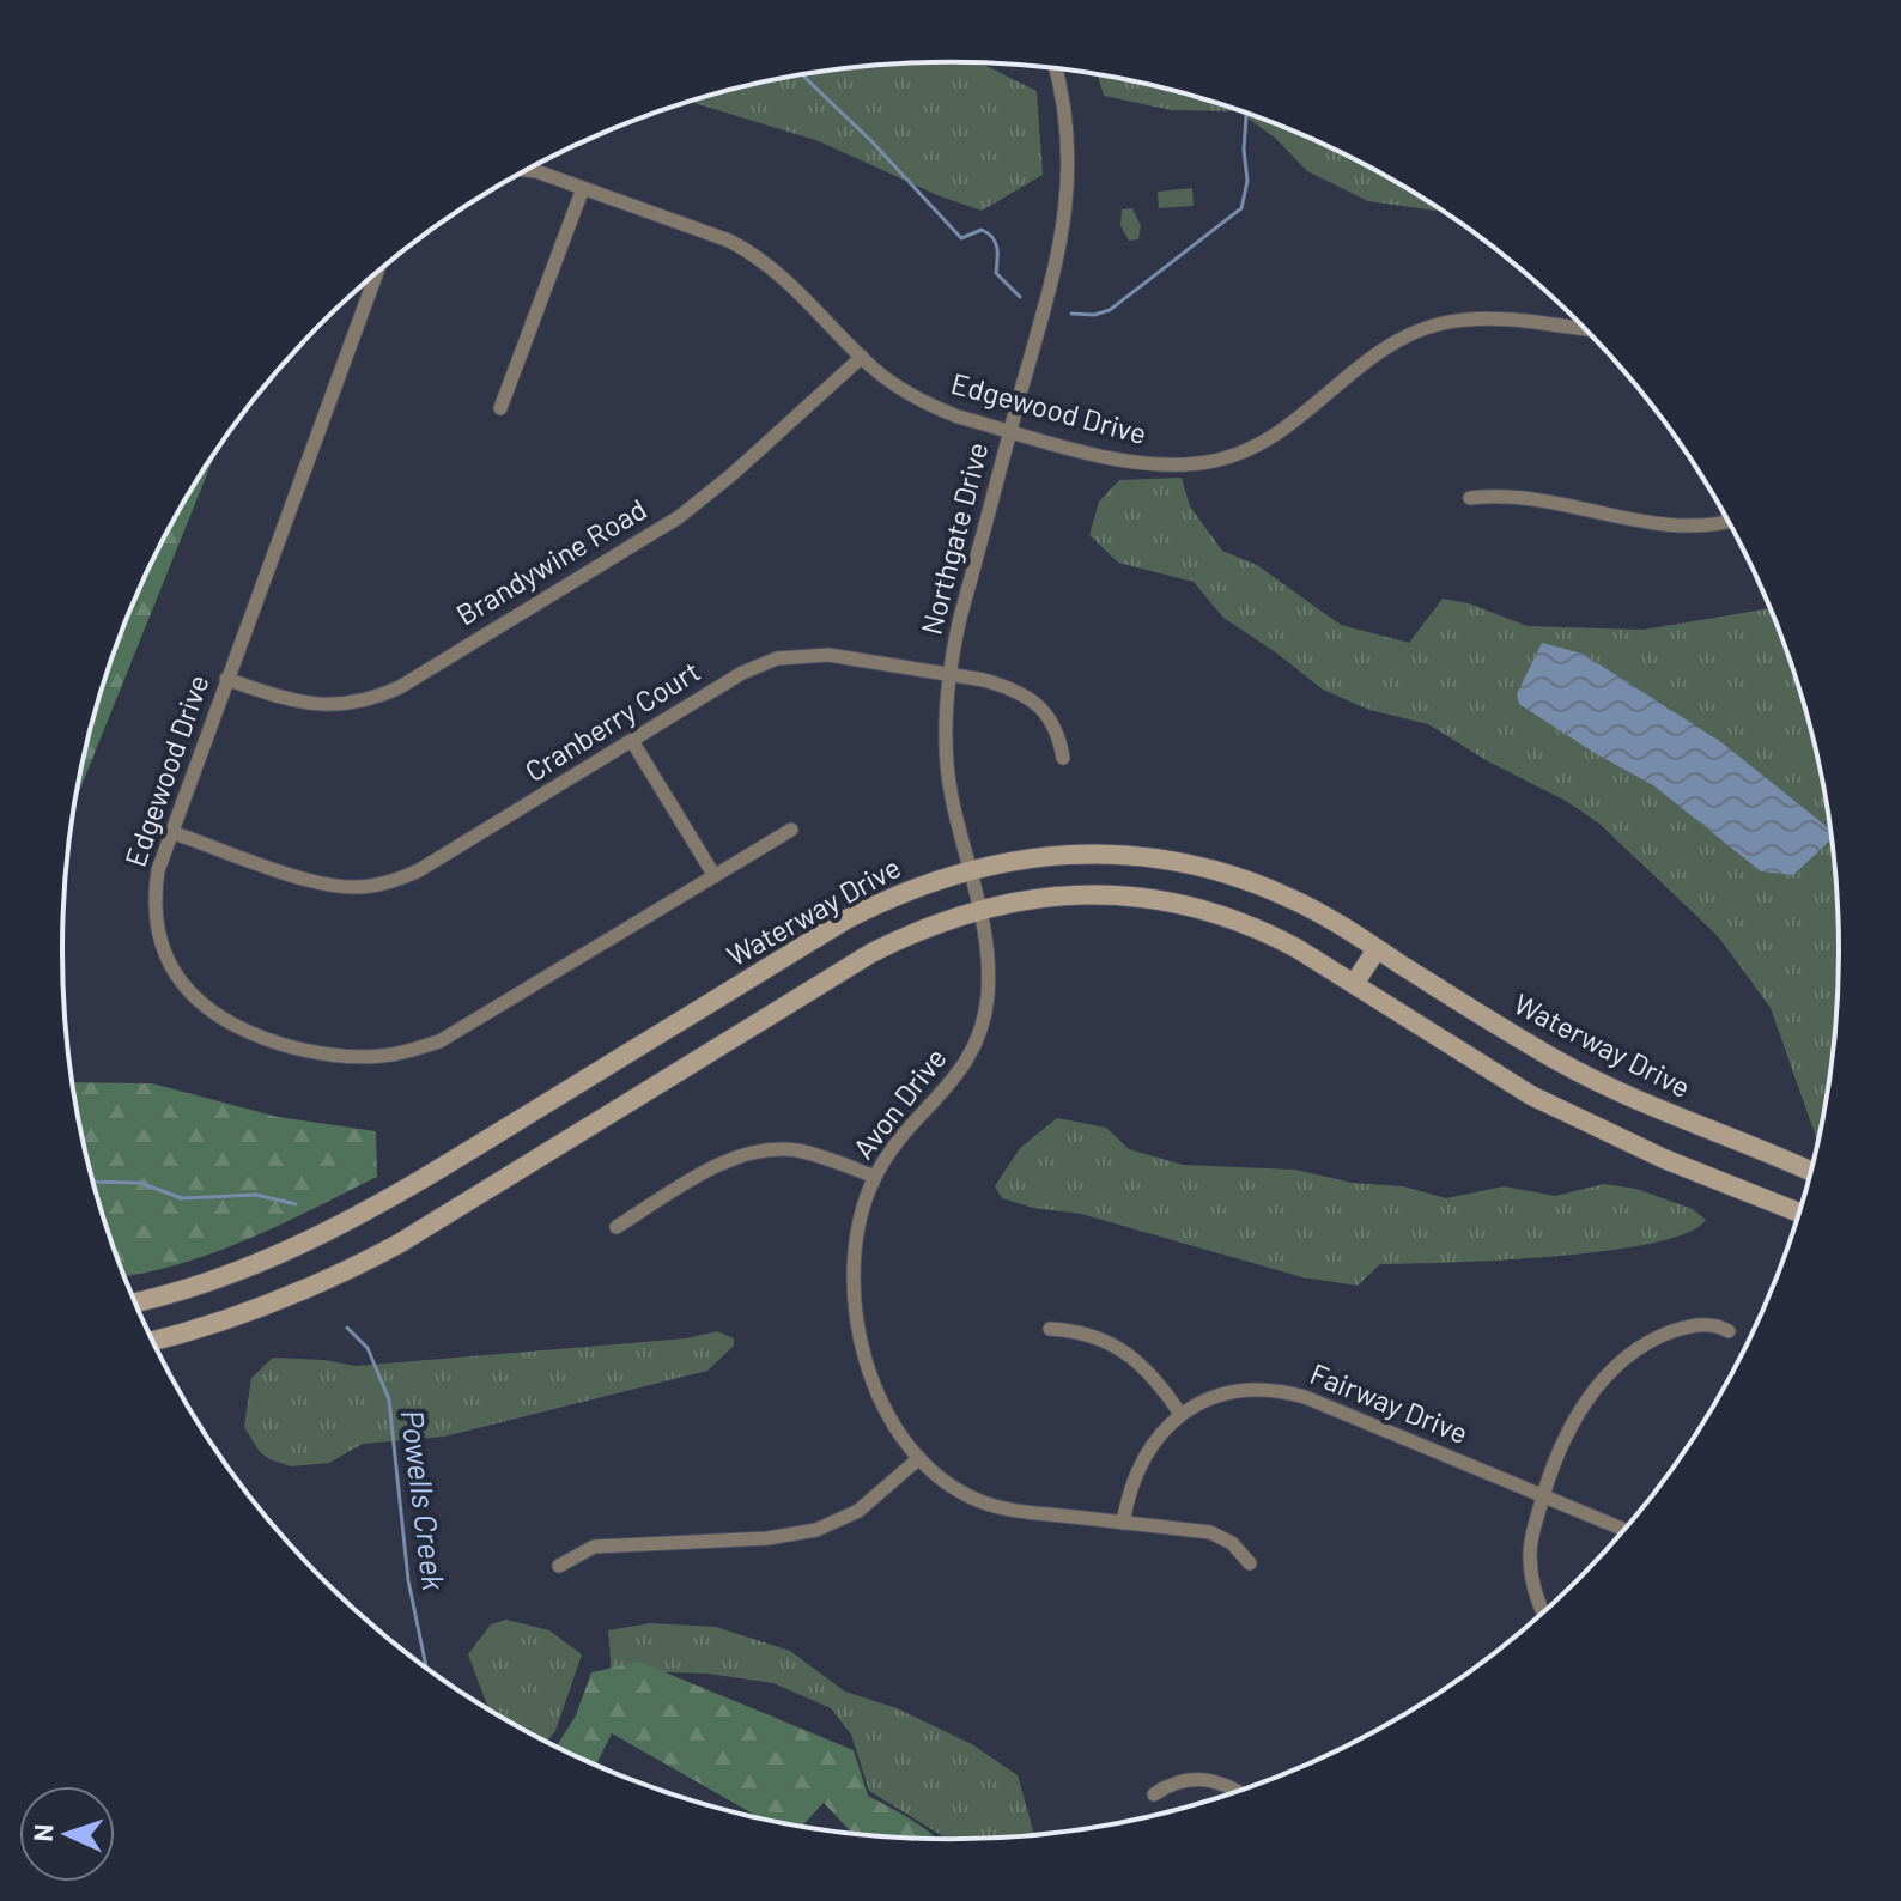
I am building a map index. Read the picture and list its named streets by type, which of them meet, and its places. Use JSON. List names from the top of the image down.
{
  "streets": {
    "main road": ["Waterway Drive"],
    "street": [
      "Edgewood Drive",
      "Northgate Drive",
      "Brandywine Road",
      "Cranberry Court",
      "Avon Drive",
      "Fairway Drive"
    ]
  },
  "crossings": [
    ["Edgewood Drive", "Northgate Drive"],
    ["Edgewood Drive", "Brandywine Road"],
    ["Edgewood Drive", "Cranberry Court"],
    ["Northgate Drive", "Cranberry Court"],
    ["Northgate Drive", "Waterway Drive"],
    ["Northgate Drive", "Avon Drive"],
    ["Waterway Drive", "Avon Drive"],
    ["Avon Drive", "Fairway Drive"]
  ],
  "water": ["Powells Creek"],
  "north": "left"
}
